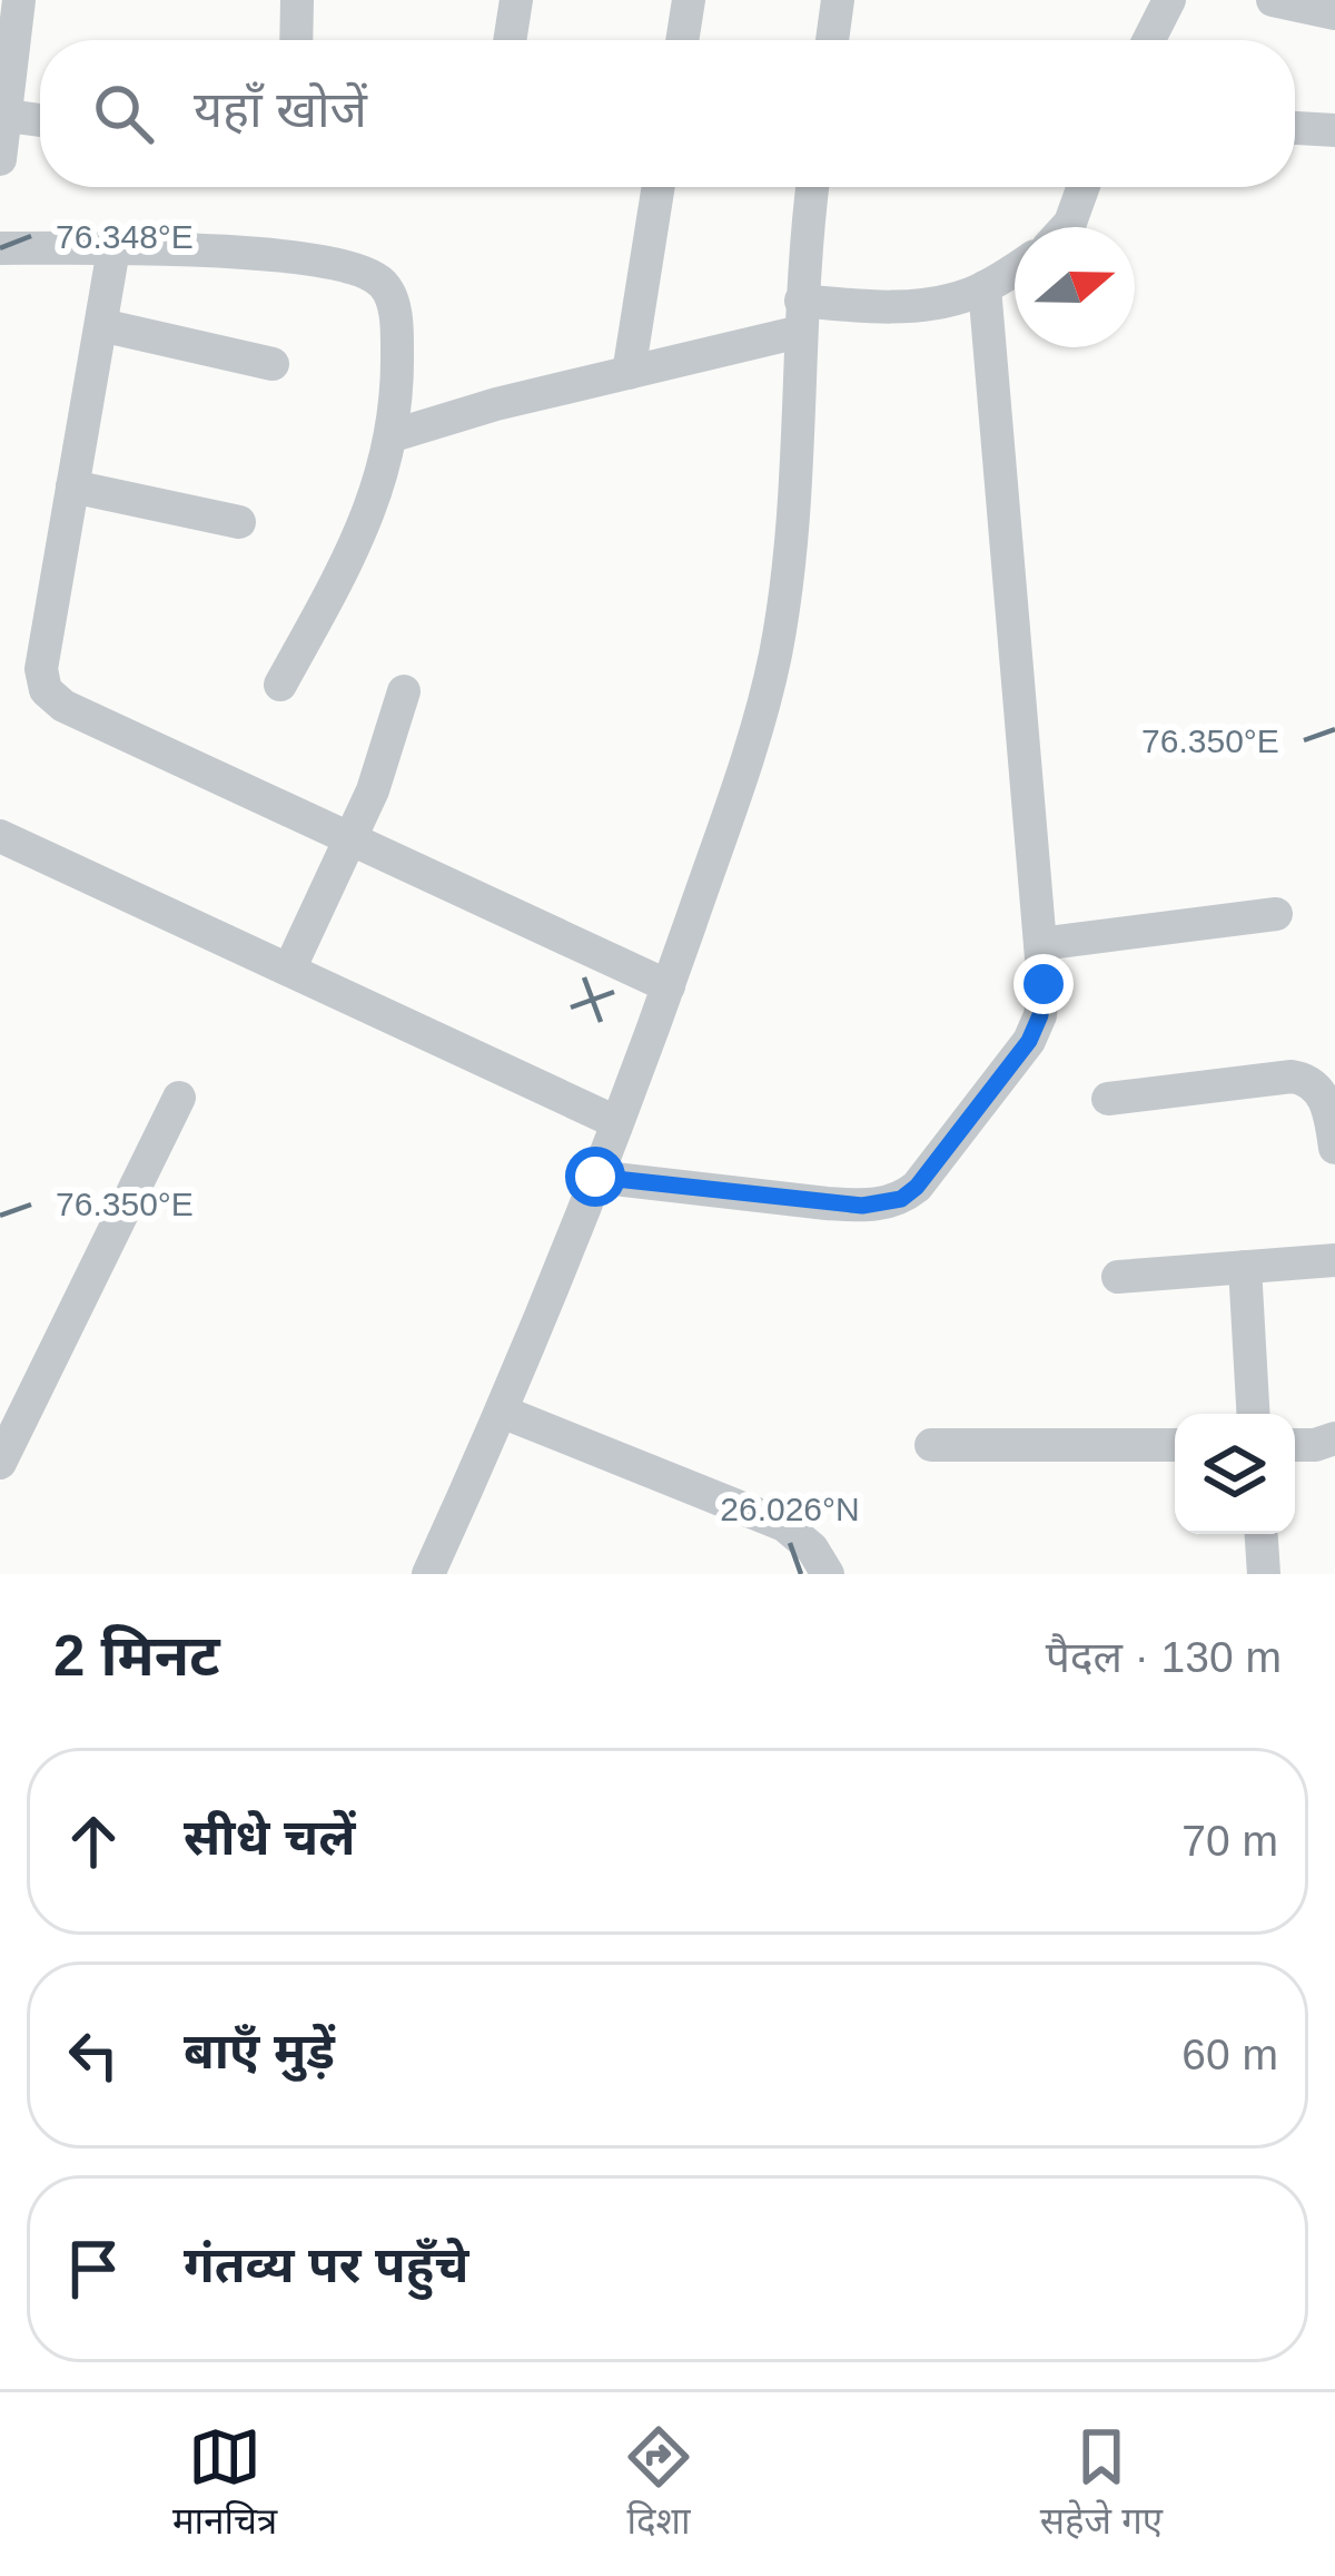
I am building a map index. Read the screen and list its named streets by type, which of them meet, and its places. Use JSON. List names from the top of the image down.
{
  "north": "right",
  "page": {
    "search": "यहाँ खोजें",
    "heading": ["2 मिनट", "पैदल · 130 m"],
    "list": [
      ["सीधे चलें", "70 m"],
      ["बाएँ मुड़ें", "60 m"],
      "गंतव्य पर पहुँचे"
    ],
    "nav": ["मानचित्र", "दिशा", "सहेजे गए"]
  },
  "coordinates": ["76.348°E", "76.350°E", "26.026°N"]
}
